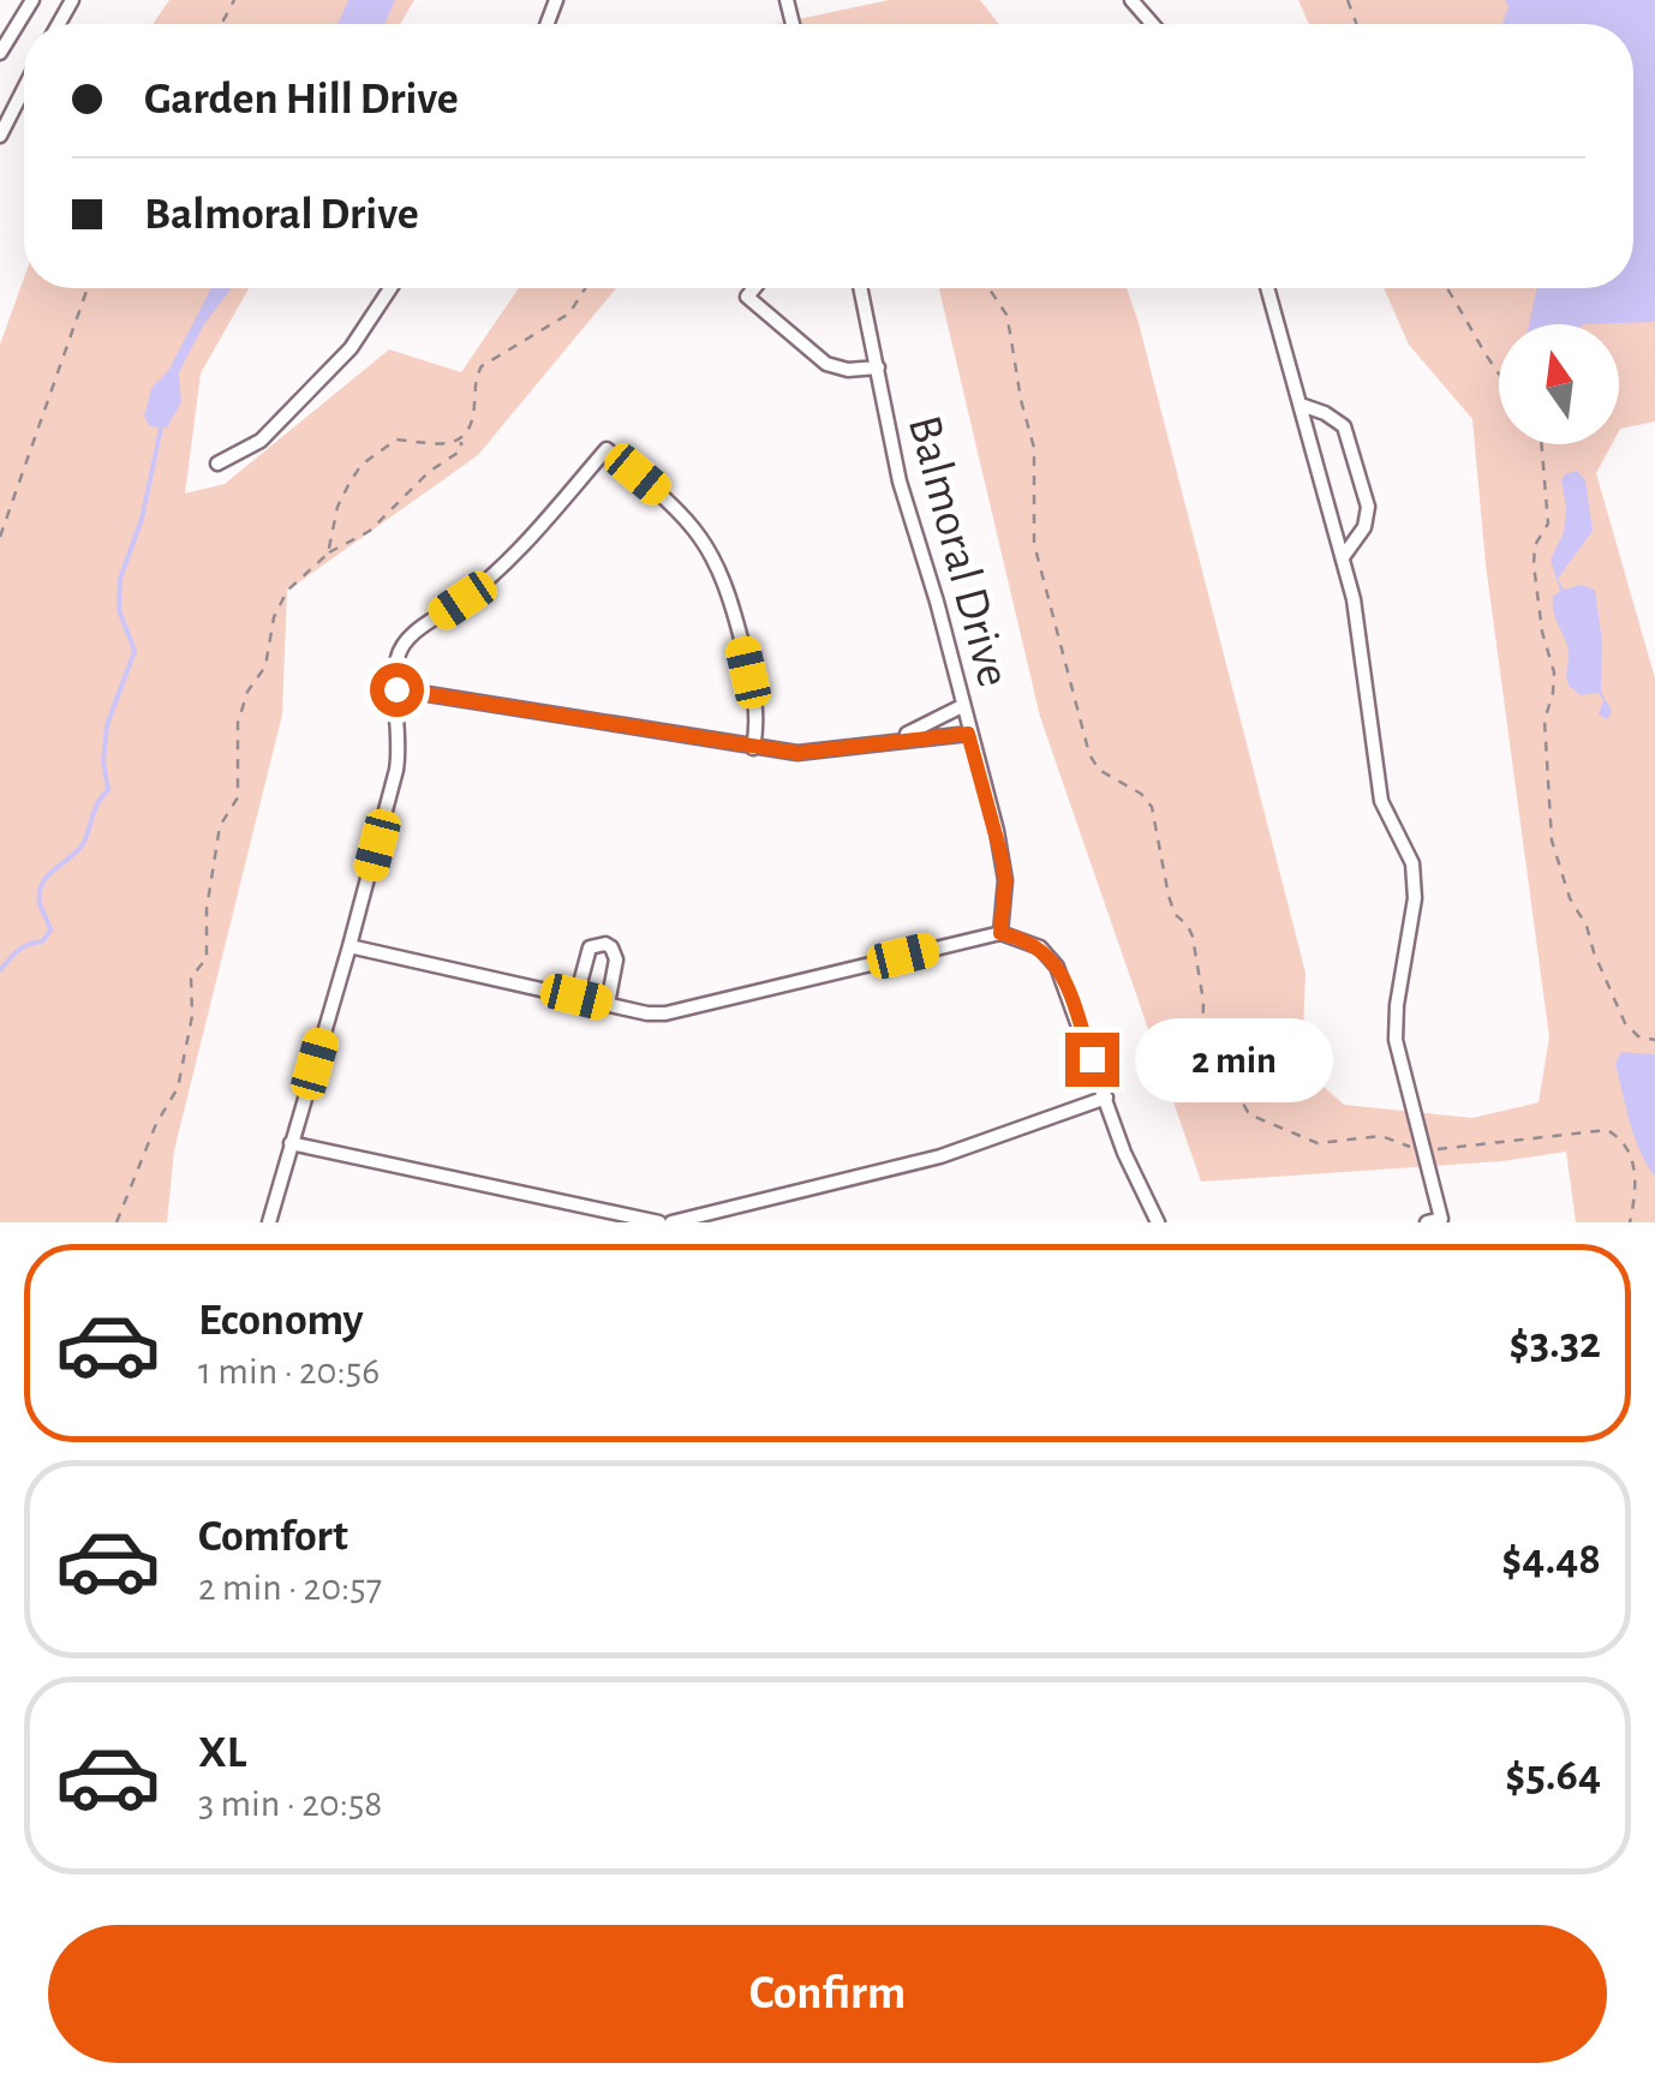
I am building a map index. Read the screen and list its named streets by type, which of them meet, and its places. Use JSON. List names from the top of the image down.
{
  "streets": {
    "street": ["Balmoral Drive"]
  },
  "north": "top",
  "page": {
    "banner": ["Garden Hill Drive", "Balmoral Drive"],
    "bubble": "2 min",
    "list": [
      {
        "name": "Economy",
        "note": "1 min · 20:56",
        "value": "$3.32"
      },
      {
        "name": "Comfort",
        "note": "2 min · 20:57",
        "value": "$4.48"
      },
      {
        "name": "XL",
        "note": "3 min · 20:58",
        "value": "$5.64"
      }
    ],
    "buttons": "Confirm"
  }
}
